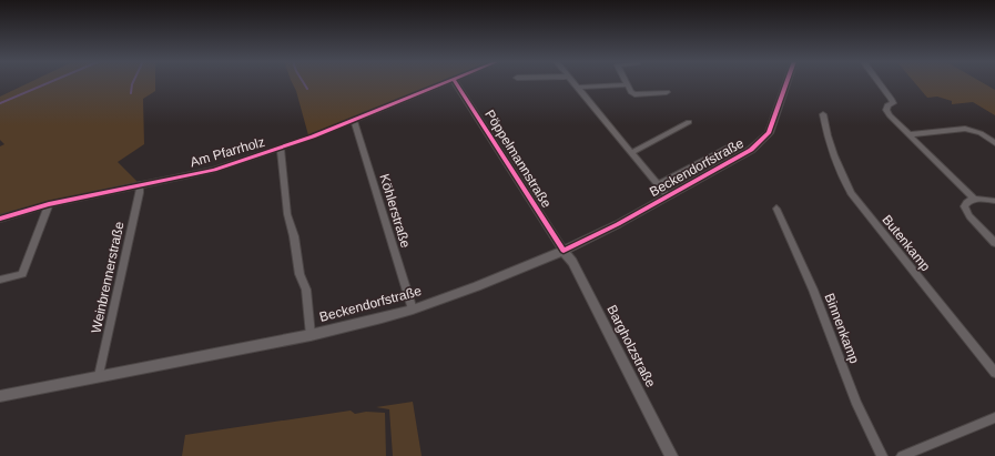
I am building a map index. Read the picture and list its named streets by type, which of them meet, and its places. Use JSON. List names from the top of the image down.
{
  "streets": {
    "main road": ["Beckendorfstraße", "Bargholzstraße"],
    "street": [
      "Am Pfarrholz",
      "Pöppelmannstraße",
      "Köhlerstraße",
      "Butenkamp",
      "Weinbrennerstraße",
      "Binnenkamp"
    ]
  },
  "crossings": [
    ["Am Pfarrholz", "Beckendorfstraße"],
    ["Am Pfarrholz", "Köhlerstraße"],
    ["Am Pfarrholz", "Weinbrennerstraße"],
    ["Pöppelmannstraße", "Beckendorfstraße"],
    ["Pöppelmannstraße", "Bargholzstraße"],
    ["Beckendorfstraße", "Köhlerstraße"],
    ["Beckendorfstraße", "Weinbrennerstraße"],
    ["Beckendorfstraße", "Bargholzstraße"]
  ]
}
